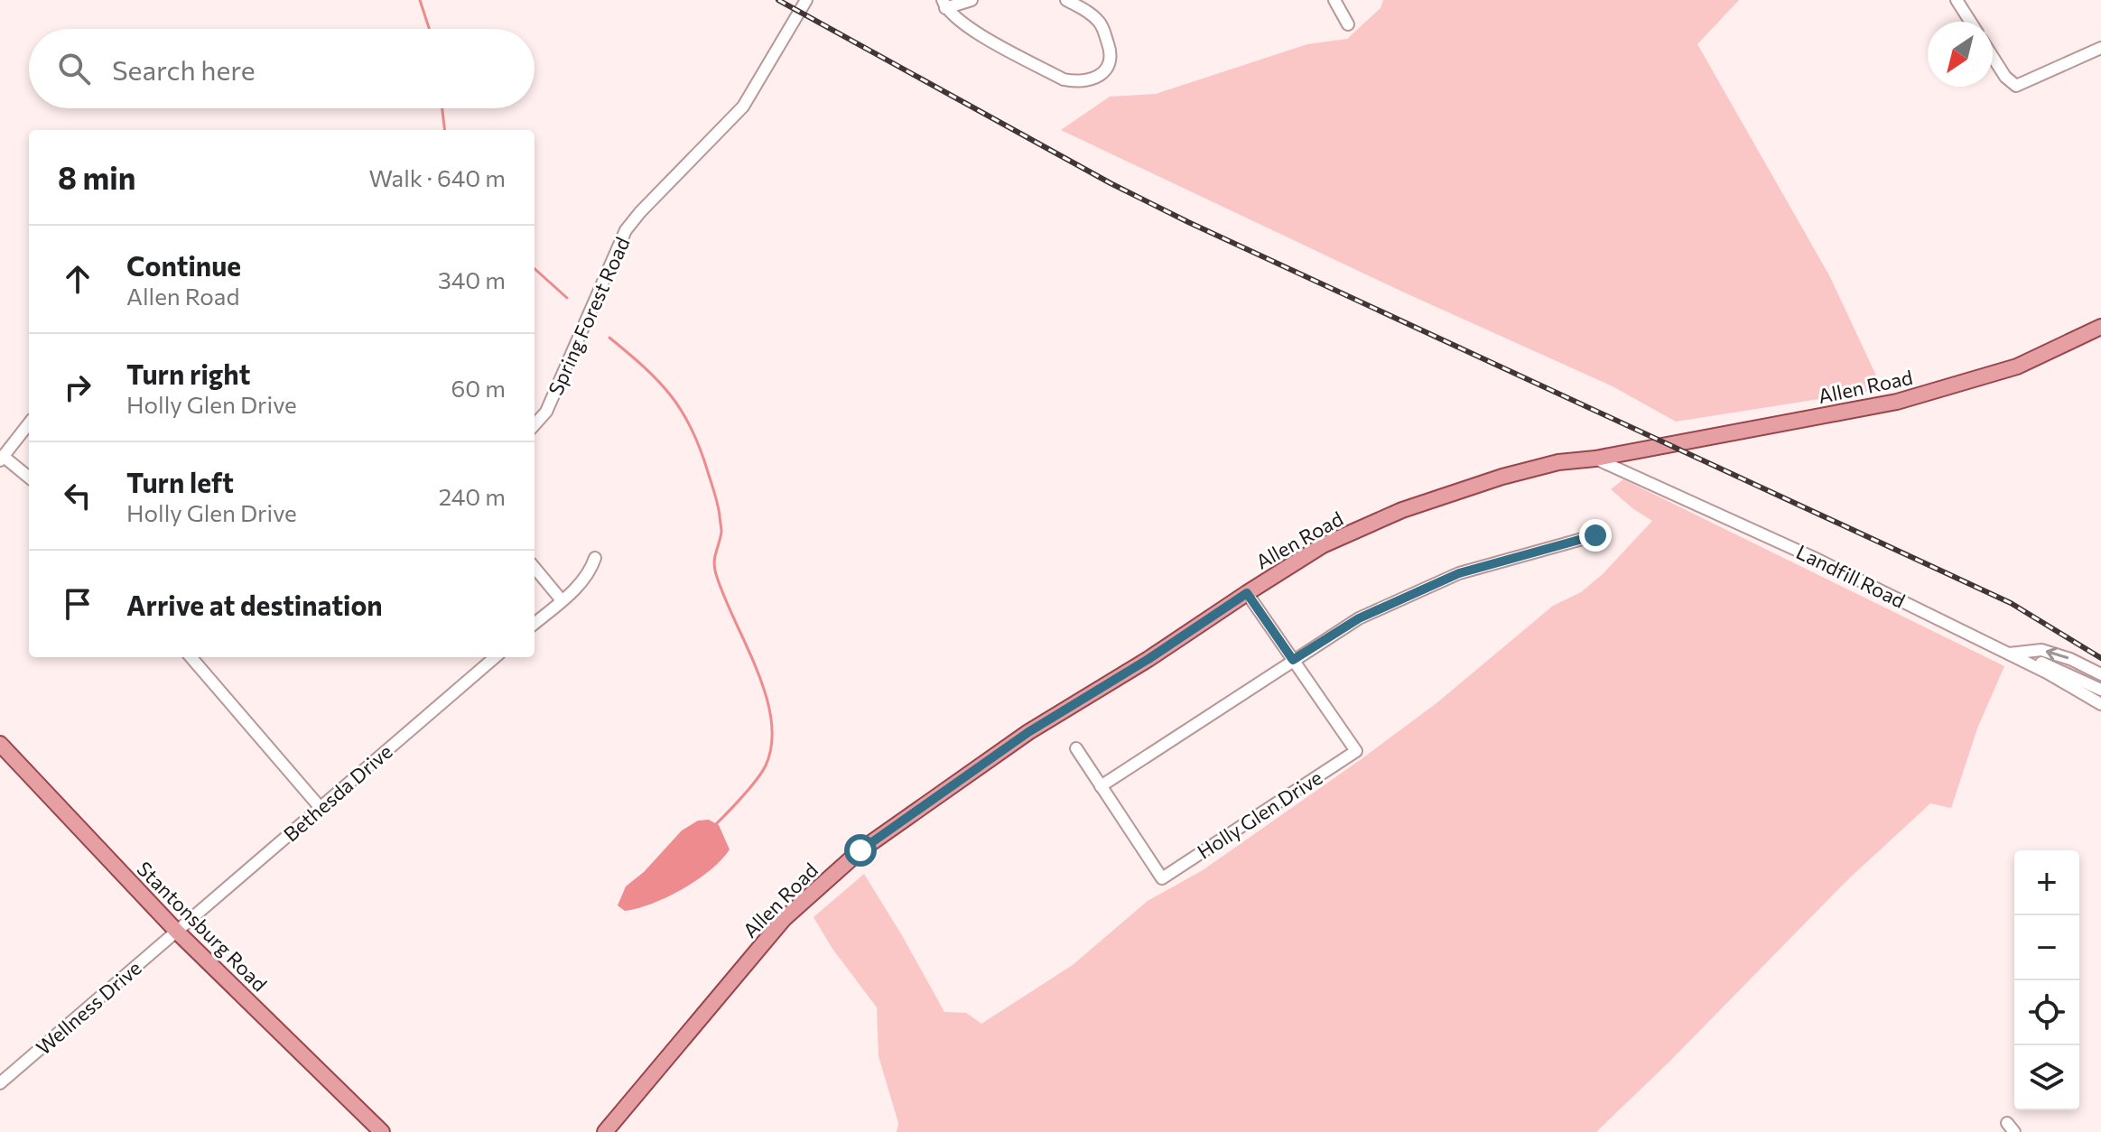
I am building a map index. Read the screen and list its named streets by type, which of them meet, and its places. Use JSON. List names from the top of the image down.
{
  "streets": {
    "main road": ["Allen Road", "Stantonsburg Road"],
    "street": [
      "Spring Forest Road",
      "Landfill Road",
      "Bethesda Drive",
      "Holly Glen Drive",
      "Wellness Drive"
    ]
  },
  "crossings": [
    ["Allen Road", "Landfill Road"],
    ["Allen Road", "Holly Glen Drive"],
    ["Bethesda Drive", "Stantonsburg Road"],
    ["Bethesda Drive", "Wellness Drive"],
    ["Stantonsburg Road", "Wellness Drive"]
  ],
  "north": "bottom left",
  "page": {
    "search": "Search here",
    "heading": ["8 min", "Walk · 640 m"],
    "list": [
      ["Continue", "Allen Road", "340 m"],
      ["Turn right", "Holly Glen Drive", "60 m"],
      ["Turn left", "Holly Glen Drive", "240 m"],
      "Arrive at destination"
    ],
    "map_buttons": ["+", "−"]
  }
}
